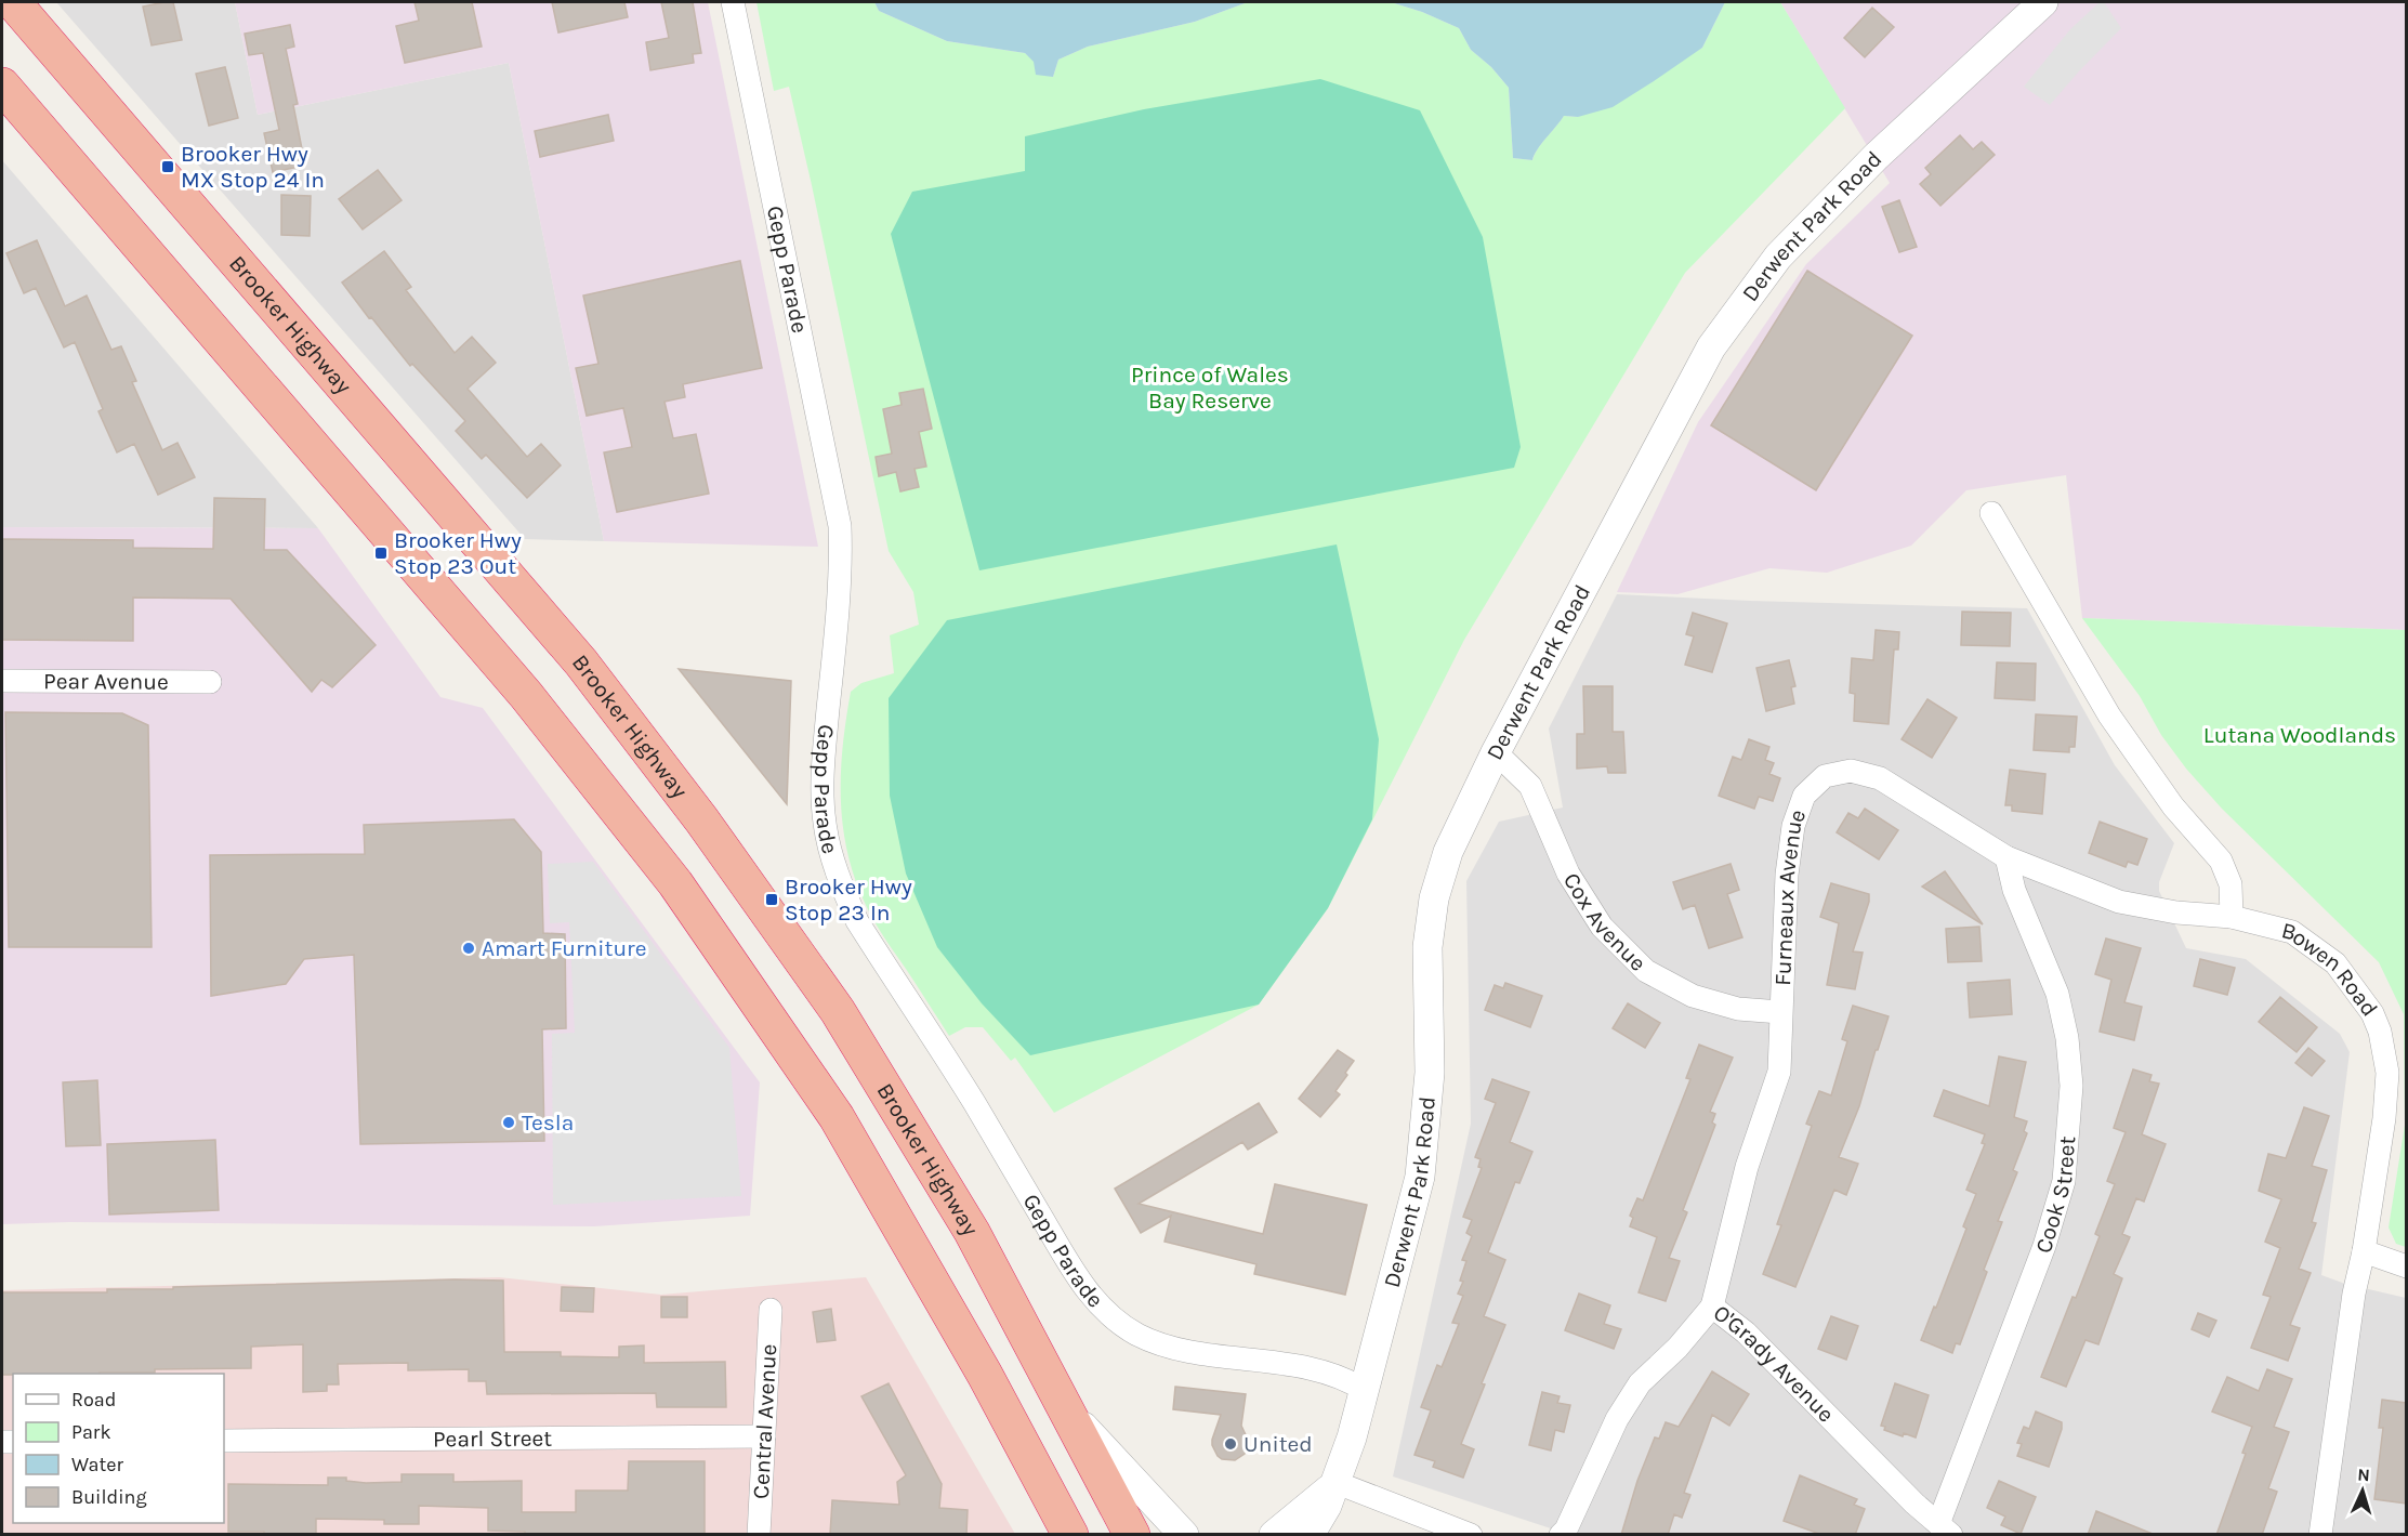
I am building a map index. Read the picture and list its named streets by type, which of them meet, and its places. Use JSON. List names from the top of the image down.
{
  "streets": {
    "highway": ["Brooker Highway"],
    "street": [
      "Derwent Park Road",
      "Gepp Parade",
      "Pear Avenue",
      "Furneaux Avenue",
      "Cox Avenue",
      "Bowen Road",
      "Cook Street",
      "O'Grady Avenue",
      "Central Avenue",
      "Pearl Street"
    ]
  },
  "crossings": [
    ["Derwent Park Road", "Gepp Parade"],
    ["Derwent Park Road", "Cox Avenue"],
    ["Furneaux Avenue", "Cox Avenue"],
    ["Furneaux Avenue", "Bowen Road"],
    ["Furneaux Avenue", "Cook Street"],
    ["Furneaux Avenue", "O'Grady Avenue"],
    ["Cook Street", "O'Grady Avenue"],
    ["Central Avenue", "Pearl Street"]
  ],
  "parks": ["Prince of Wales Bay Reserve", "Lutana Woodlands"],
  "places": {
    "transit": ["Brooker Hwy MX Stop 24 In", "Brooker Hwy Stop 23 Out", "Brooker Hwy Stop 23 In"],
    "other": ["Amart Furniture", "Tesla", "United"]
  },
  "legend": [
    "Road",
    "Park",
    "Water",
    "Building"
  ],
  "north": "top"
}
